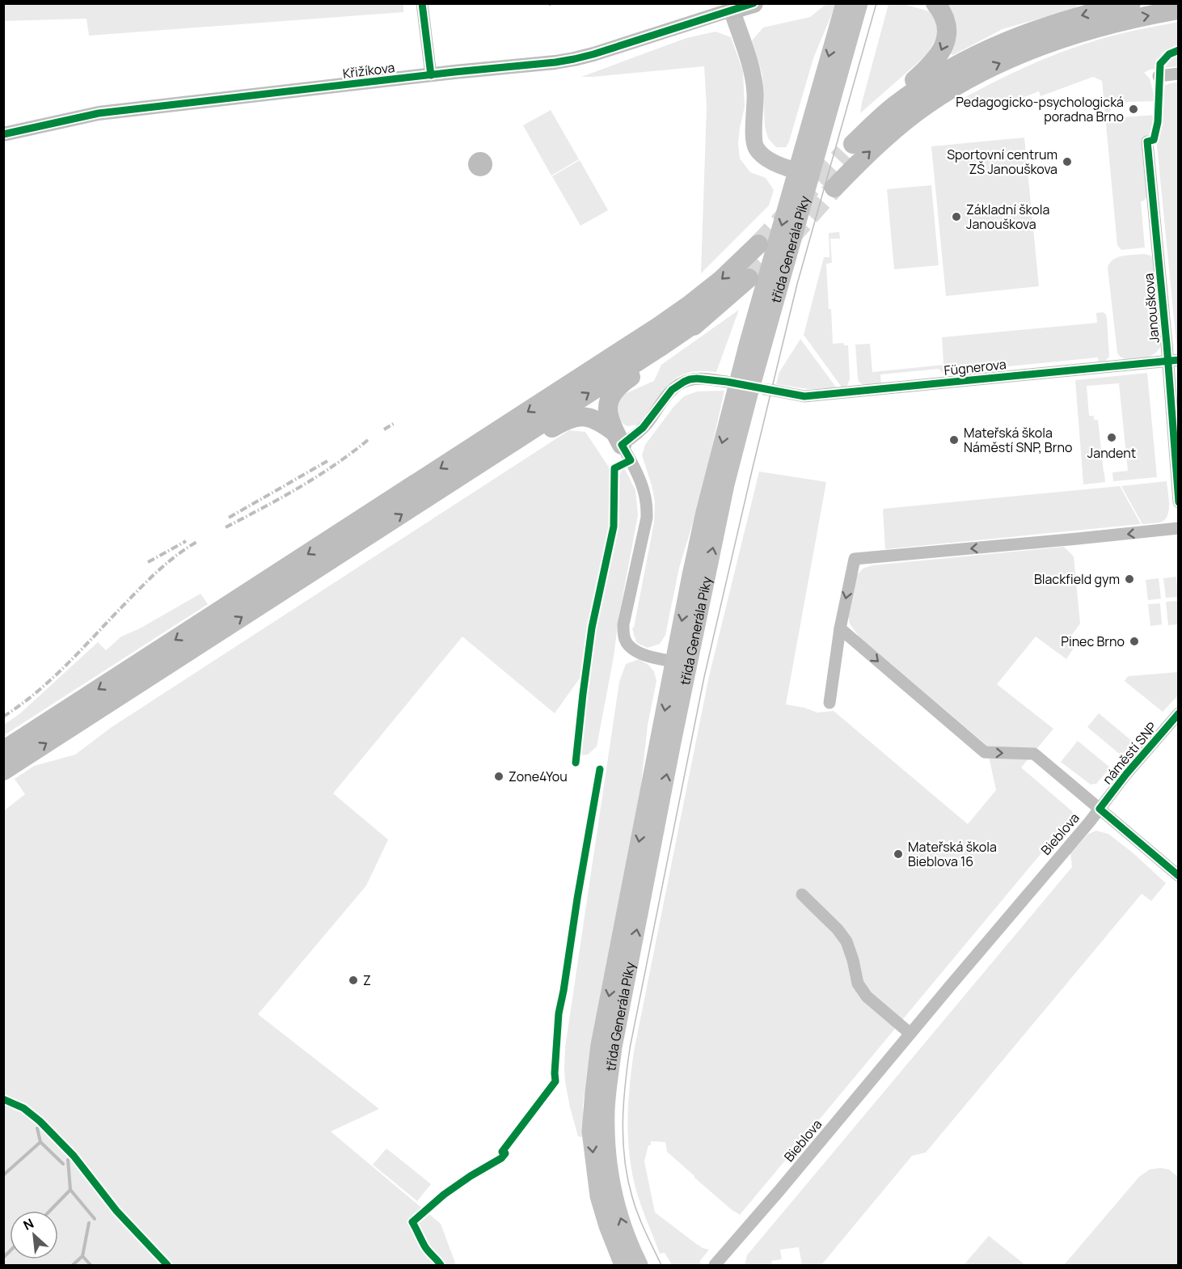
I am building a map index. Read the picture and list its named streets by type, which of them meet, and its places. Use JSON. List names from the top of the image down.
{
  "streets": {
    "main road": ["třída Generála Píky"],
    "street": [
      "Křižíkova",
      "Janouškova",
      "Fügnerova",
      "náměstí SNP",
      "Bieblova"
    ]
  },
  "crossings": [
    ["třída Generála Píky", "Fügnerova"],
    ["Janouškova", "Fügnerova"],
    ["náměstí SNP", "Bieblova"]
  ],
  "places": [
    "Pedagogicko-psychologická poradna Brno",
    "Sportovní centrum ZŠ Janouškova",
    "Základní škola Janouškova",
    "Jandent",
    "Mateřská škola Náměstí SNP, Brno",
    "Blackfield gym",
    "Pinec Brno",
    "Zone4You",
    "Mateřská škola Bieblova 16",
    "Z"
  ],
  "north": "top left"
}
